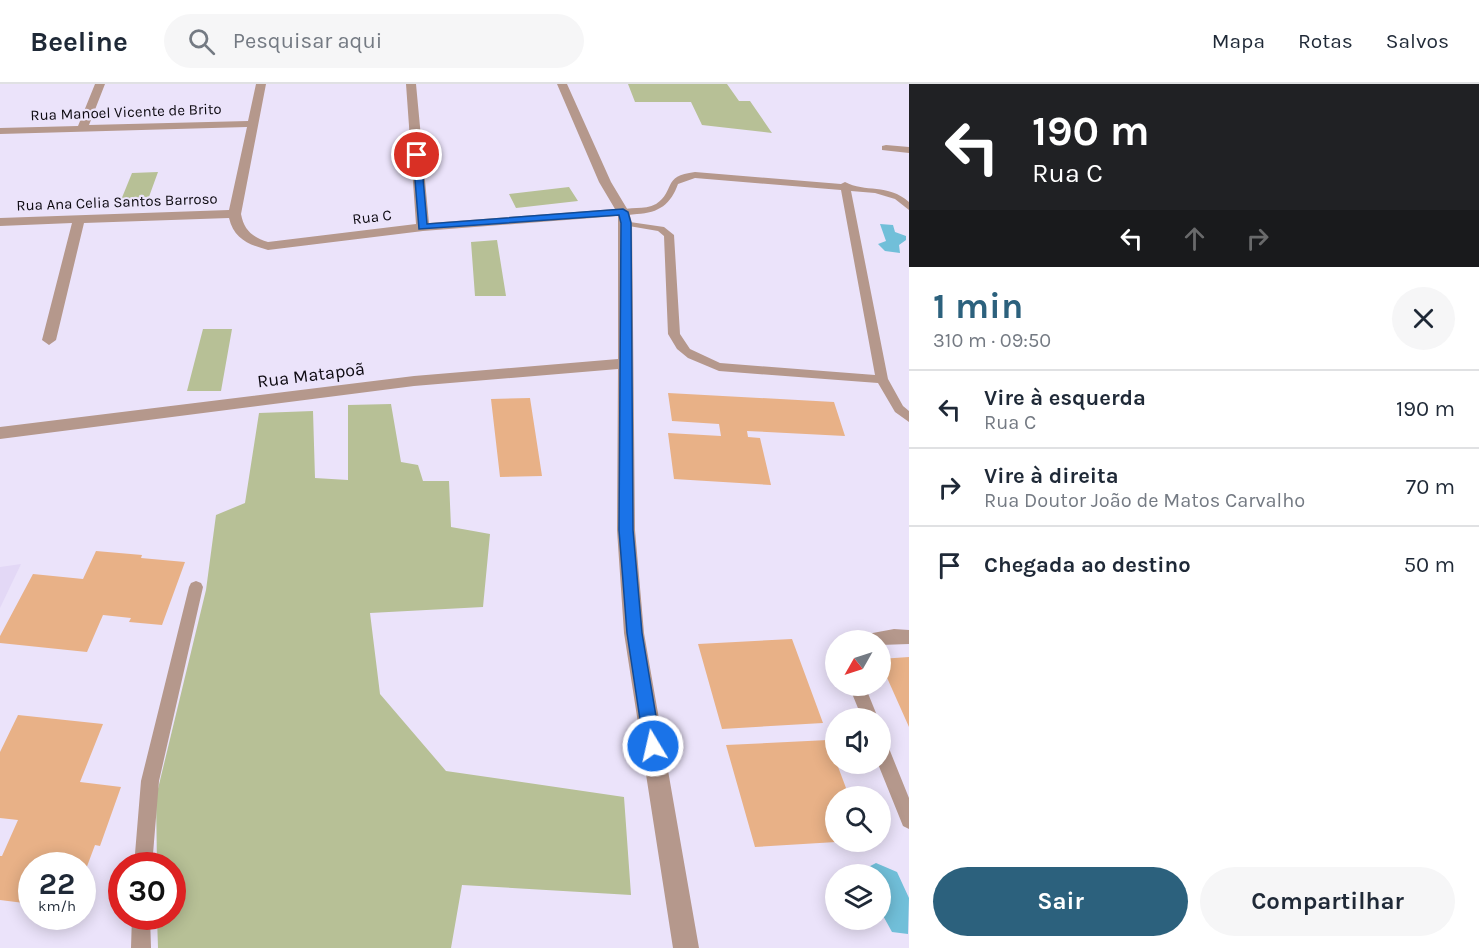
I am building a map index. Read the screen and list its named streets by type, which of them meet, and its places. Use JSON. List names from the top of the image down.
{
  "streets": {
    "street": [
      "Rua Manoel Vicente de Brito",
      "Rua Ana Celia Santos Barroso",
      "Rua C",
      "Rua Matapoã"
    ]
  },
  "crossings": [
    ["Rua Ana Celia Santos Barroso", "Rua C"]
  ],
  "north": "bottom left",
  "page": {
    "header": "Beeline",
    "search": "Pesquisar aqui",
    "nav": ["Mapa", "Rotas", "Salvos"],
    "turn": ["190 m", "Rua C"],
    "heading": ["1 min", "310 m · 09:50"],
    "list": [
      {
        "name": "Vire à esquerda",
        "note": "Rua C",
        "value": "190 m"
      },
      {
        "name": "Vire à direita",
        "note": "Rua Doutor João de Matos Carvalho",
        "value": "70 m"
      },
      {
        "name": "Chegada ao destino",
        "value": "50 m"
      }
    ],
    "speed": "22 km/h",
    "limit": "30",
    "buttons": ["Sair", "Compartilhar"]
  }
}
